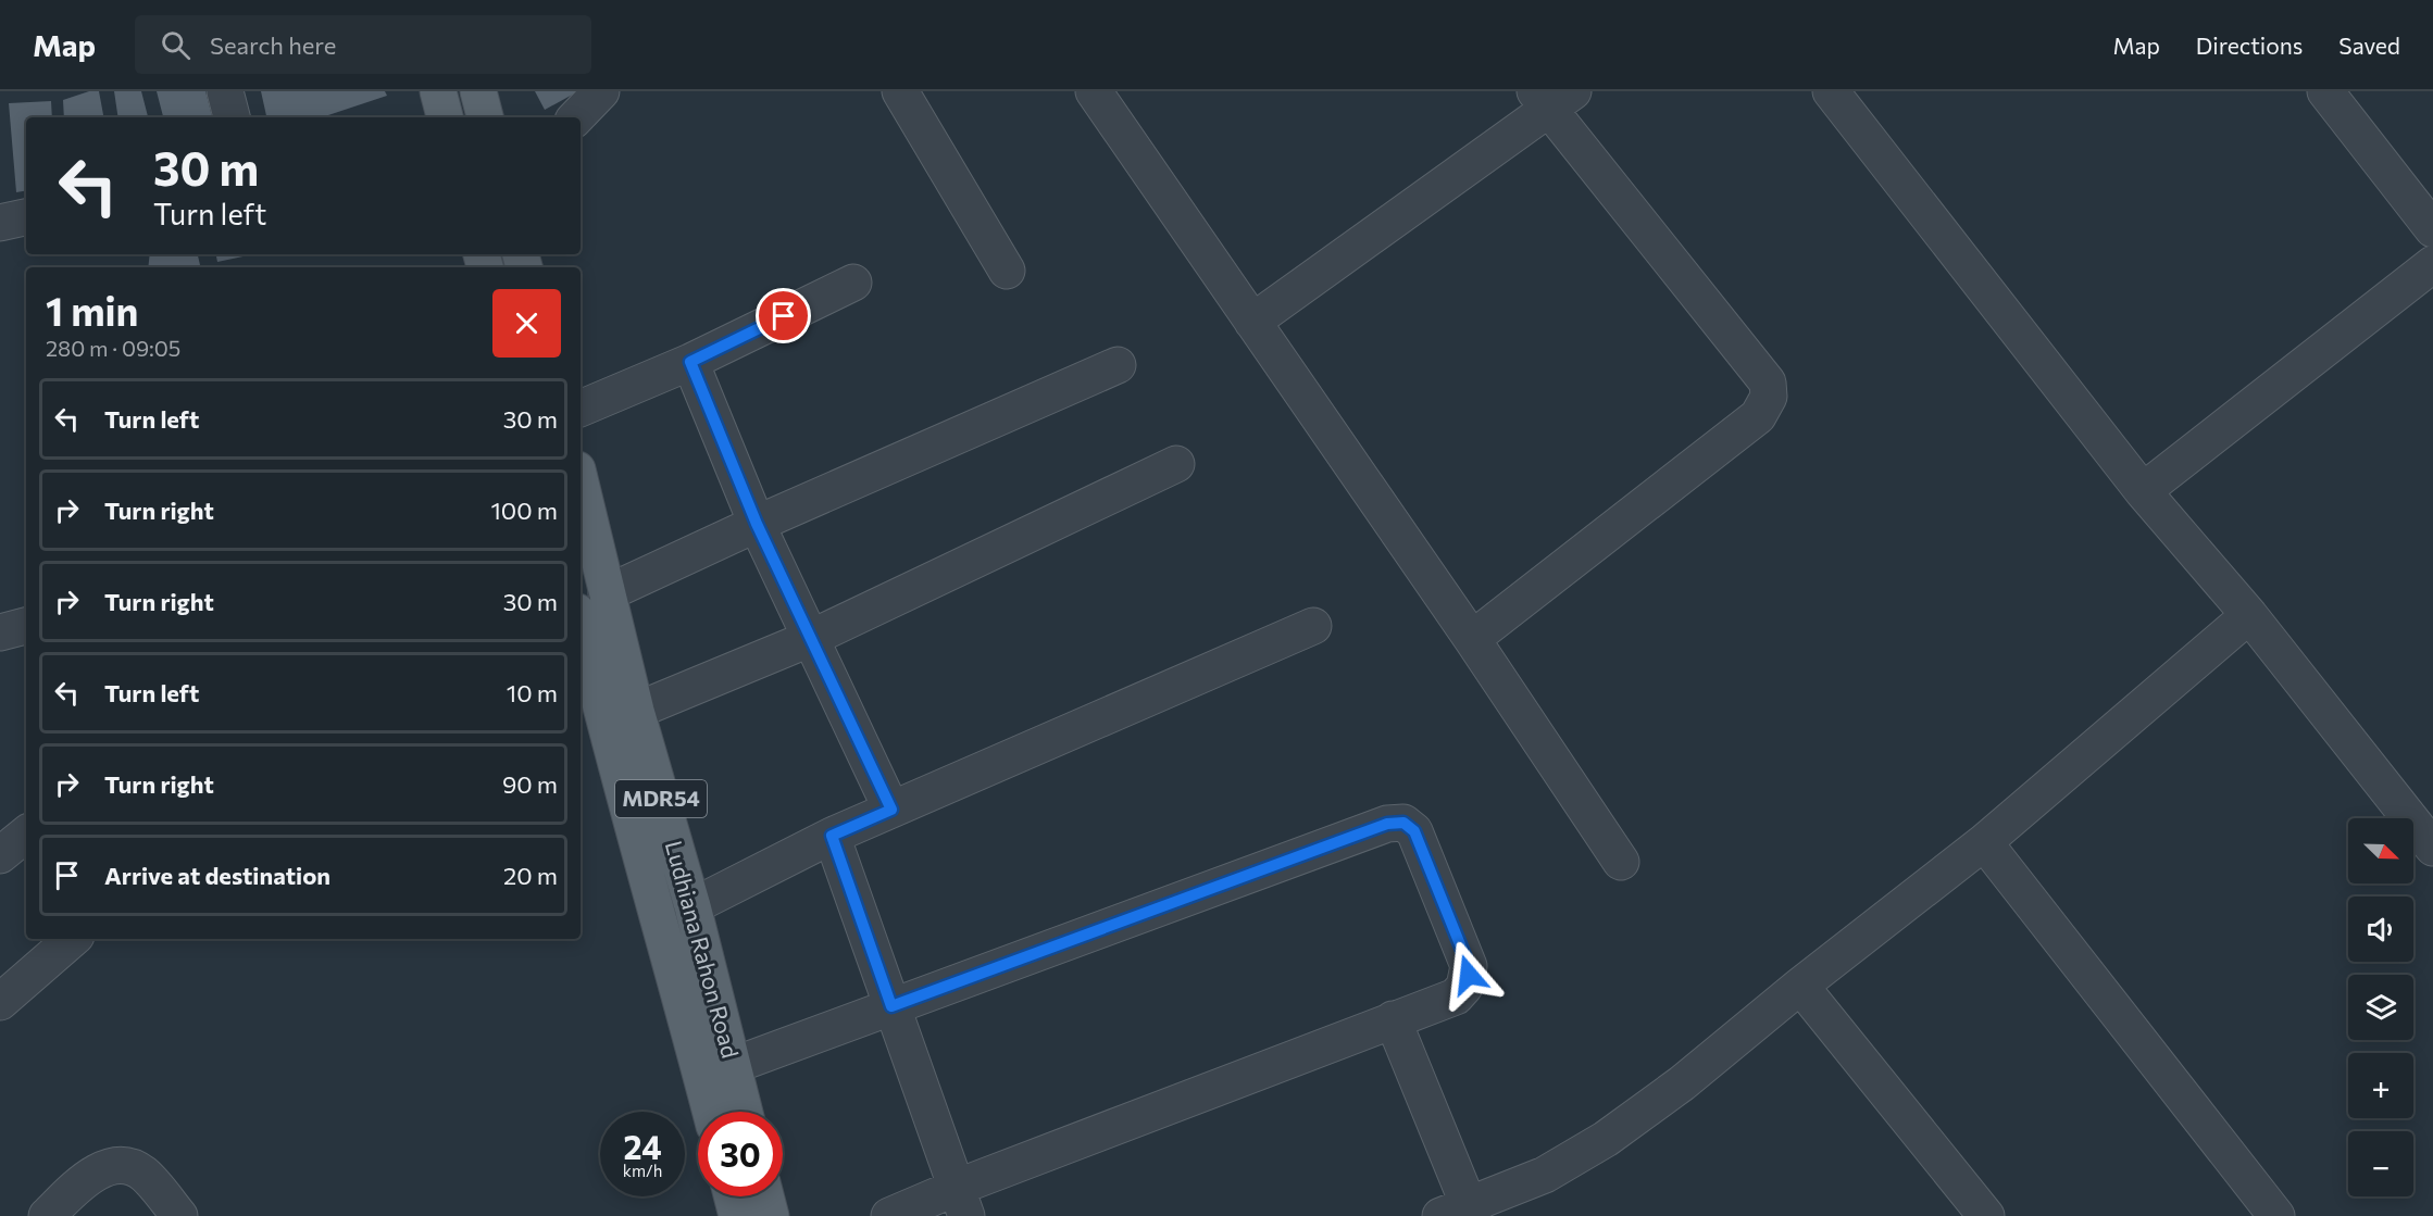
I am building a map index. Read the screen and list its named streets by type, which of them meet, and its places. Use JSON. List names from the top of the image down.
{
  "streets": {
    "main road": ["MDR54", "Ludhiana Rahon Road"]
  },
  "north": "bottom right",
  "page": {
    "header": "Map",
    "search": "Search here",
    "nav": ["Map", "Directions", "Saved"],
    "turn": ["30 m", "Turn left"],
    "heading": ["1 min", "280 m · 09:05"],
    "list": [
      {
        "name": "Turn left",
        "value": "30 m"
      },
      {
        "name": "Turn right",
        "value": "100 m"
      },
      {
        "name": "Turn right",
        "value": "30 m"
      },
      {
        "name": "Turn left",
        "value": "10 m"
      },
      {
        "name": "Turn right",
        "value": "90 m"
      },
      {
        "name": "Arrive at destination",
        "value": "20 m"
      }
    ],
    "map_buttons": ["+", "−"],
    "speed": "24 km/h",
    "limit": "30"
  }
}
